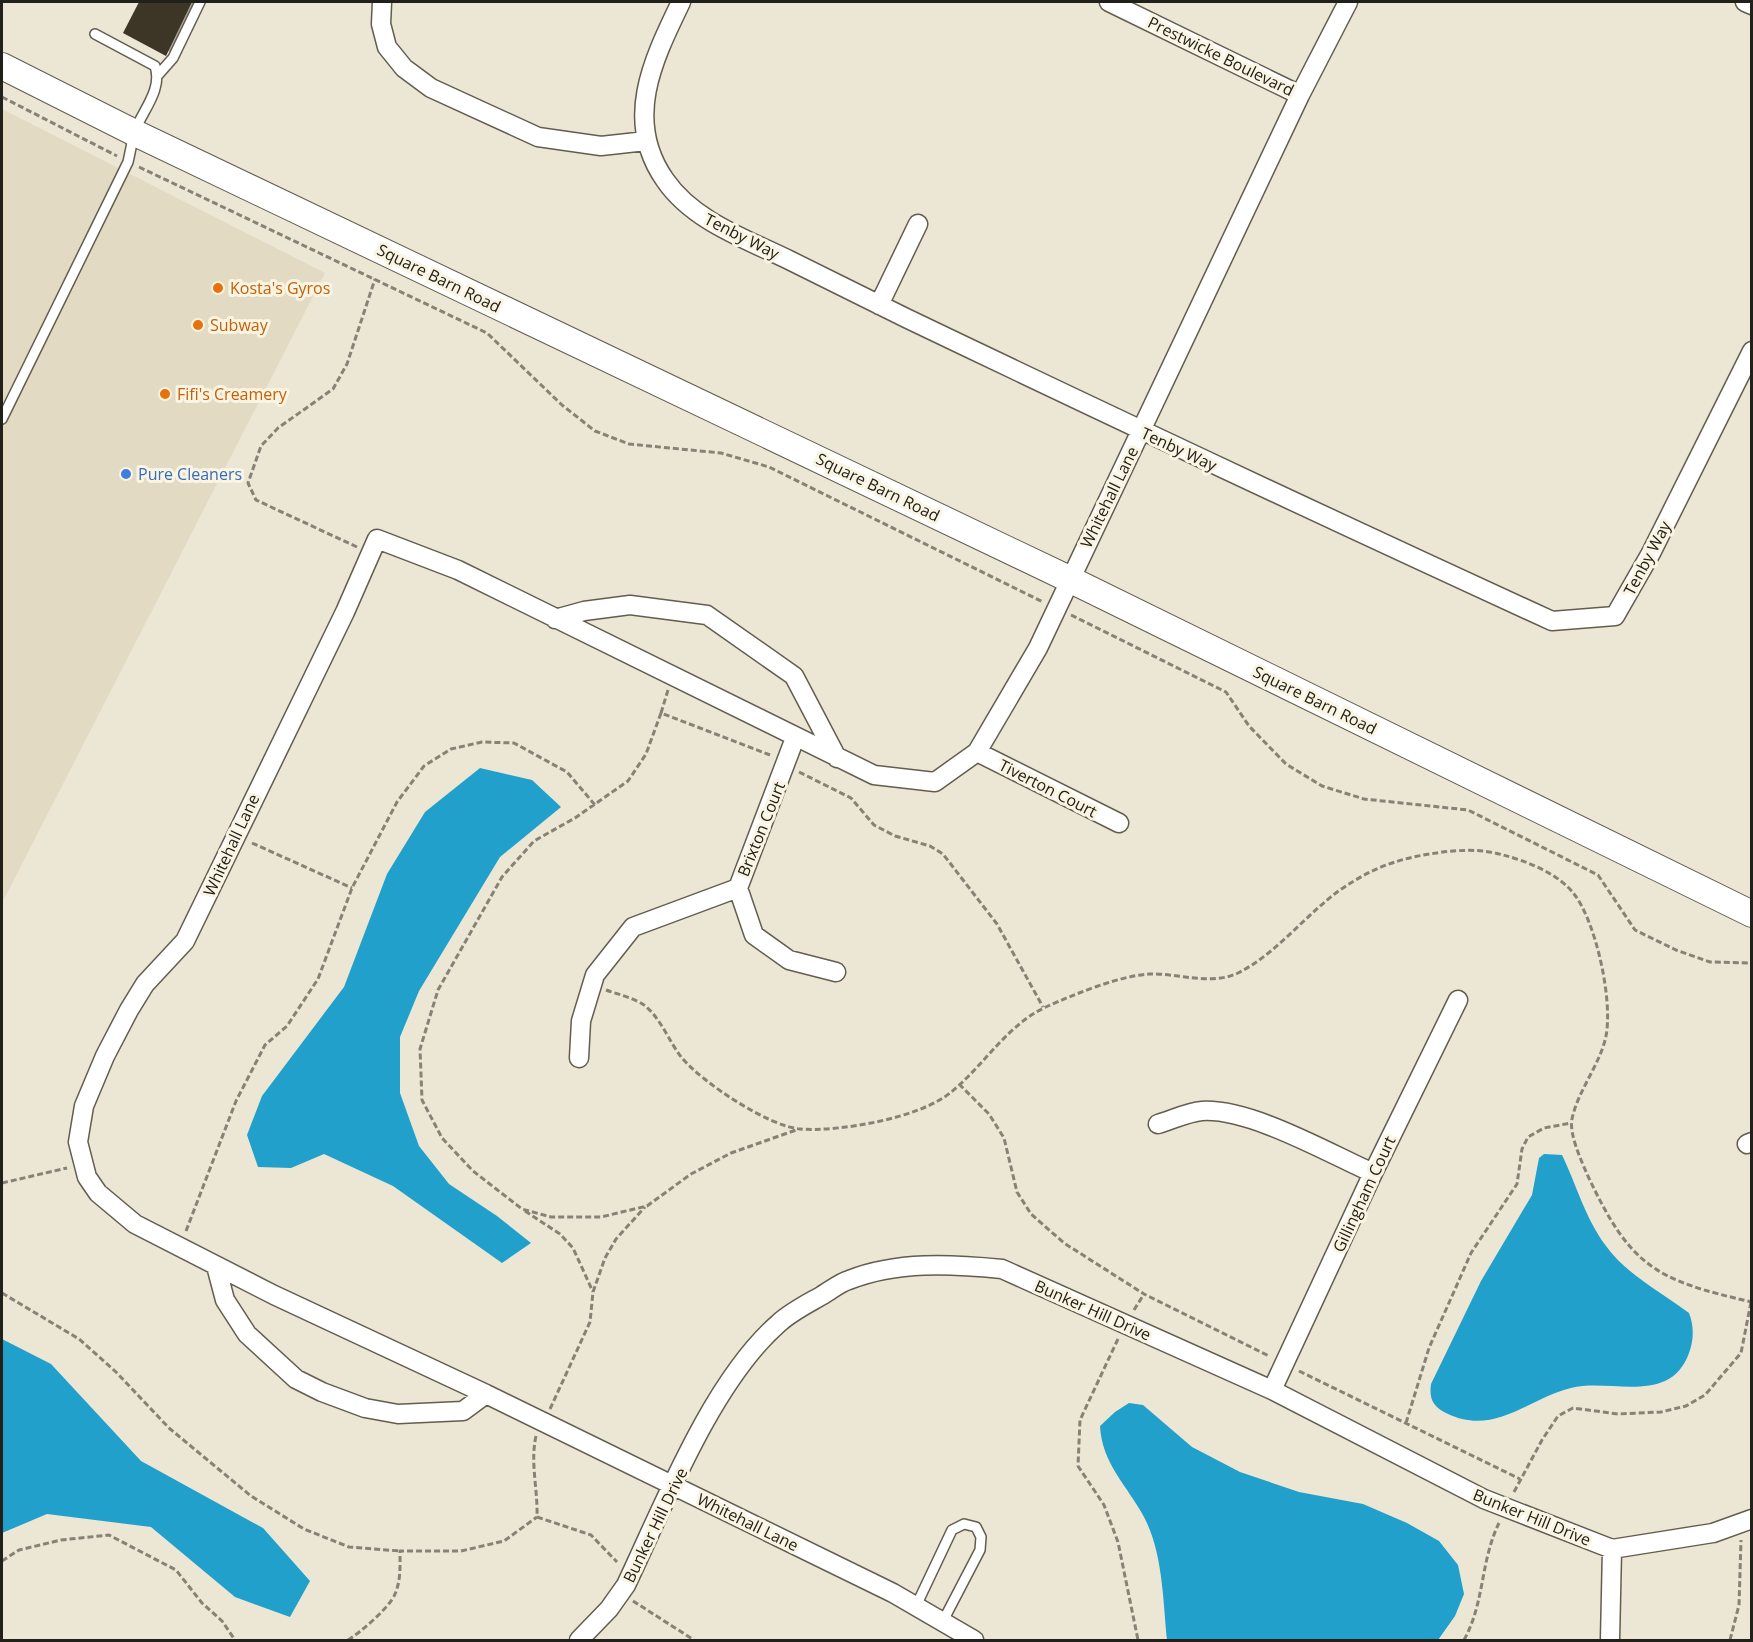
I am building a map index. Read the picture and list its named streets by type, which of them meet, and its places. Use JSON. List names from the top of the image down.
{
  "streets": {
    "street": [
      "Prestwicke Boulevard",
      "Tenby Way",
      "Square Barn Road",
      "Whitehall Lane",
      "Tiverton Court",
      "Brixton Court",
      "Gillingham Court",
      "Bunker Hill Drive"
    ]
  },
  "crossings": [
    ["Prestwicke Boulevard", "Whitehall Lane"],
    ["Tenby Way", "Whitehall Lane"],
    ["Square Barn Road", "Whitehall Lane"],
    ["Whitehall Lane", "Tiverton Court"],
    ["Whitehall Lane", "Brixton Court"],
    ["Whitehall Lane", "Bunker Hill Drive"],
    ["Gillingham Court", "Bunker Hill Drive"]
  ],
  "places": [
    "Kosta's Gyros",
    "Subway",
    "Fifi's Creamery",
    "Pure Cleaners"
  ]
}
